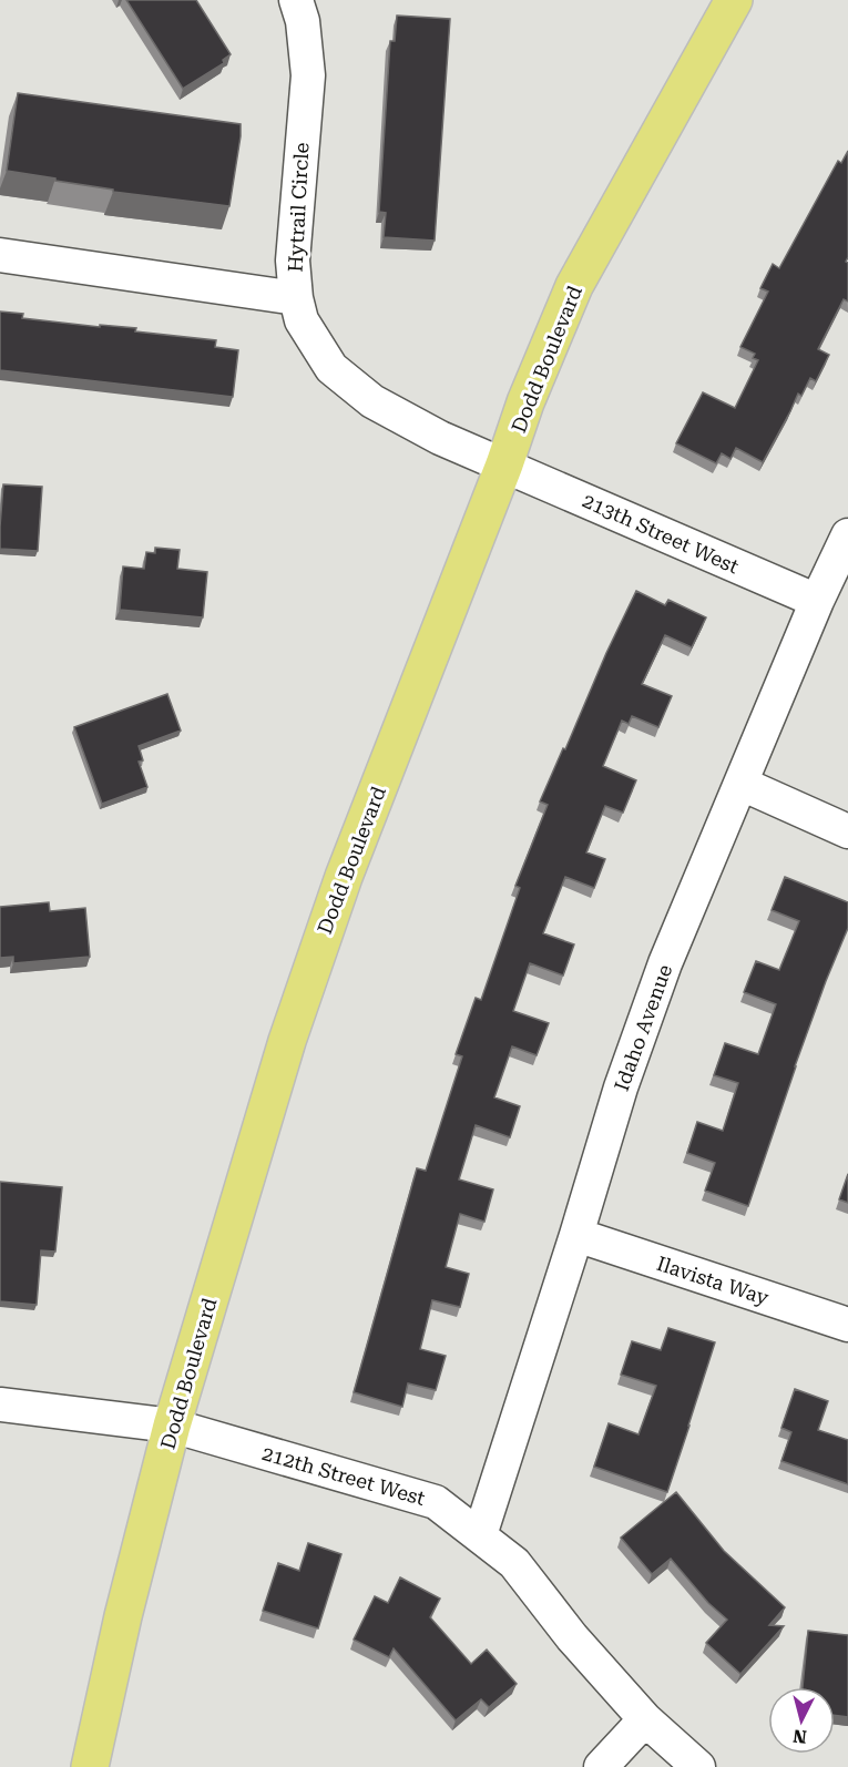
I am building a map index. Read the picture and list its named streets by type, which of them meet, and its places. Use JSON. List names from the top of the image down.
{
  "streets": {
    "main road": ["Dodd Boulevard"],
    "street": [
      "Hytrail Circle",
      "213th Street West",
      "Idaho Avenue",
      "Ilavista Way",
      "212th Street West"
    ]
  },
  "crossings": [
    ["Hytrail Circle", "Dodd Boulevard"],
    ["Hytrail Circle", "213th Street West"],
    ["Dodd Boulevard", "213th Street West"],
    ["Dodd Boulevard", "212th Street West"],
    ["213th Street West", "Idaho Avenue"],
    ["Idaho Avenue", "Ilavista Way"],
    ["Idaho Avenue", "212th Street West"]
  ],
  "north": "bottom"
}
